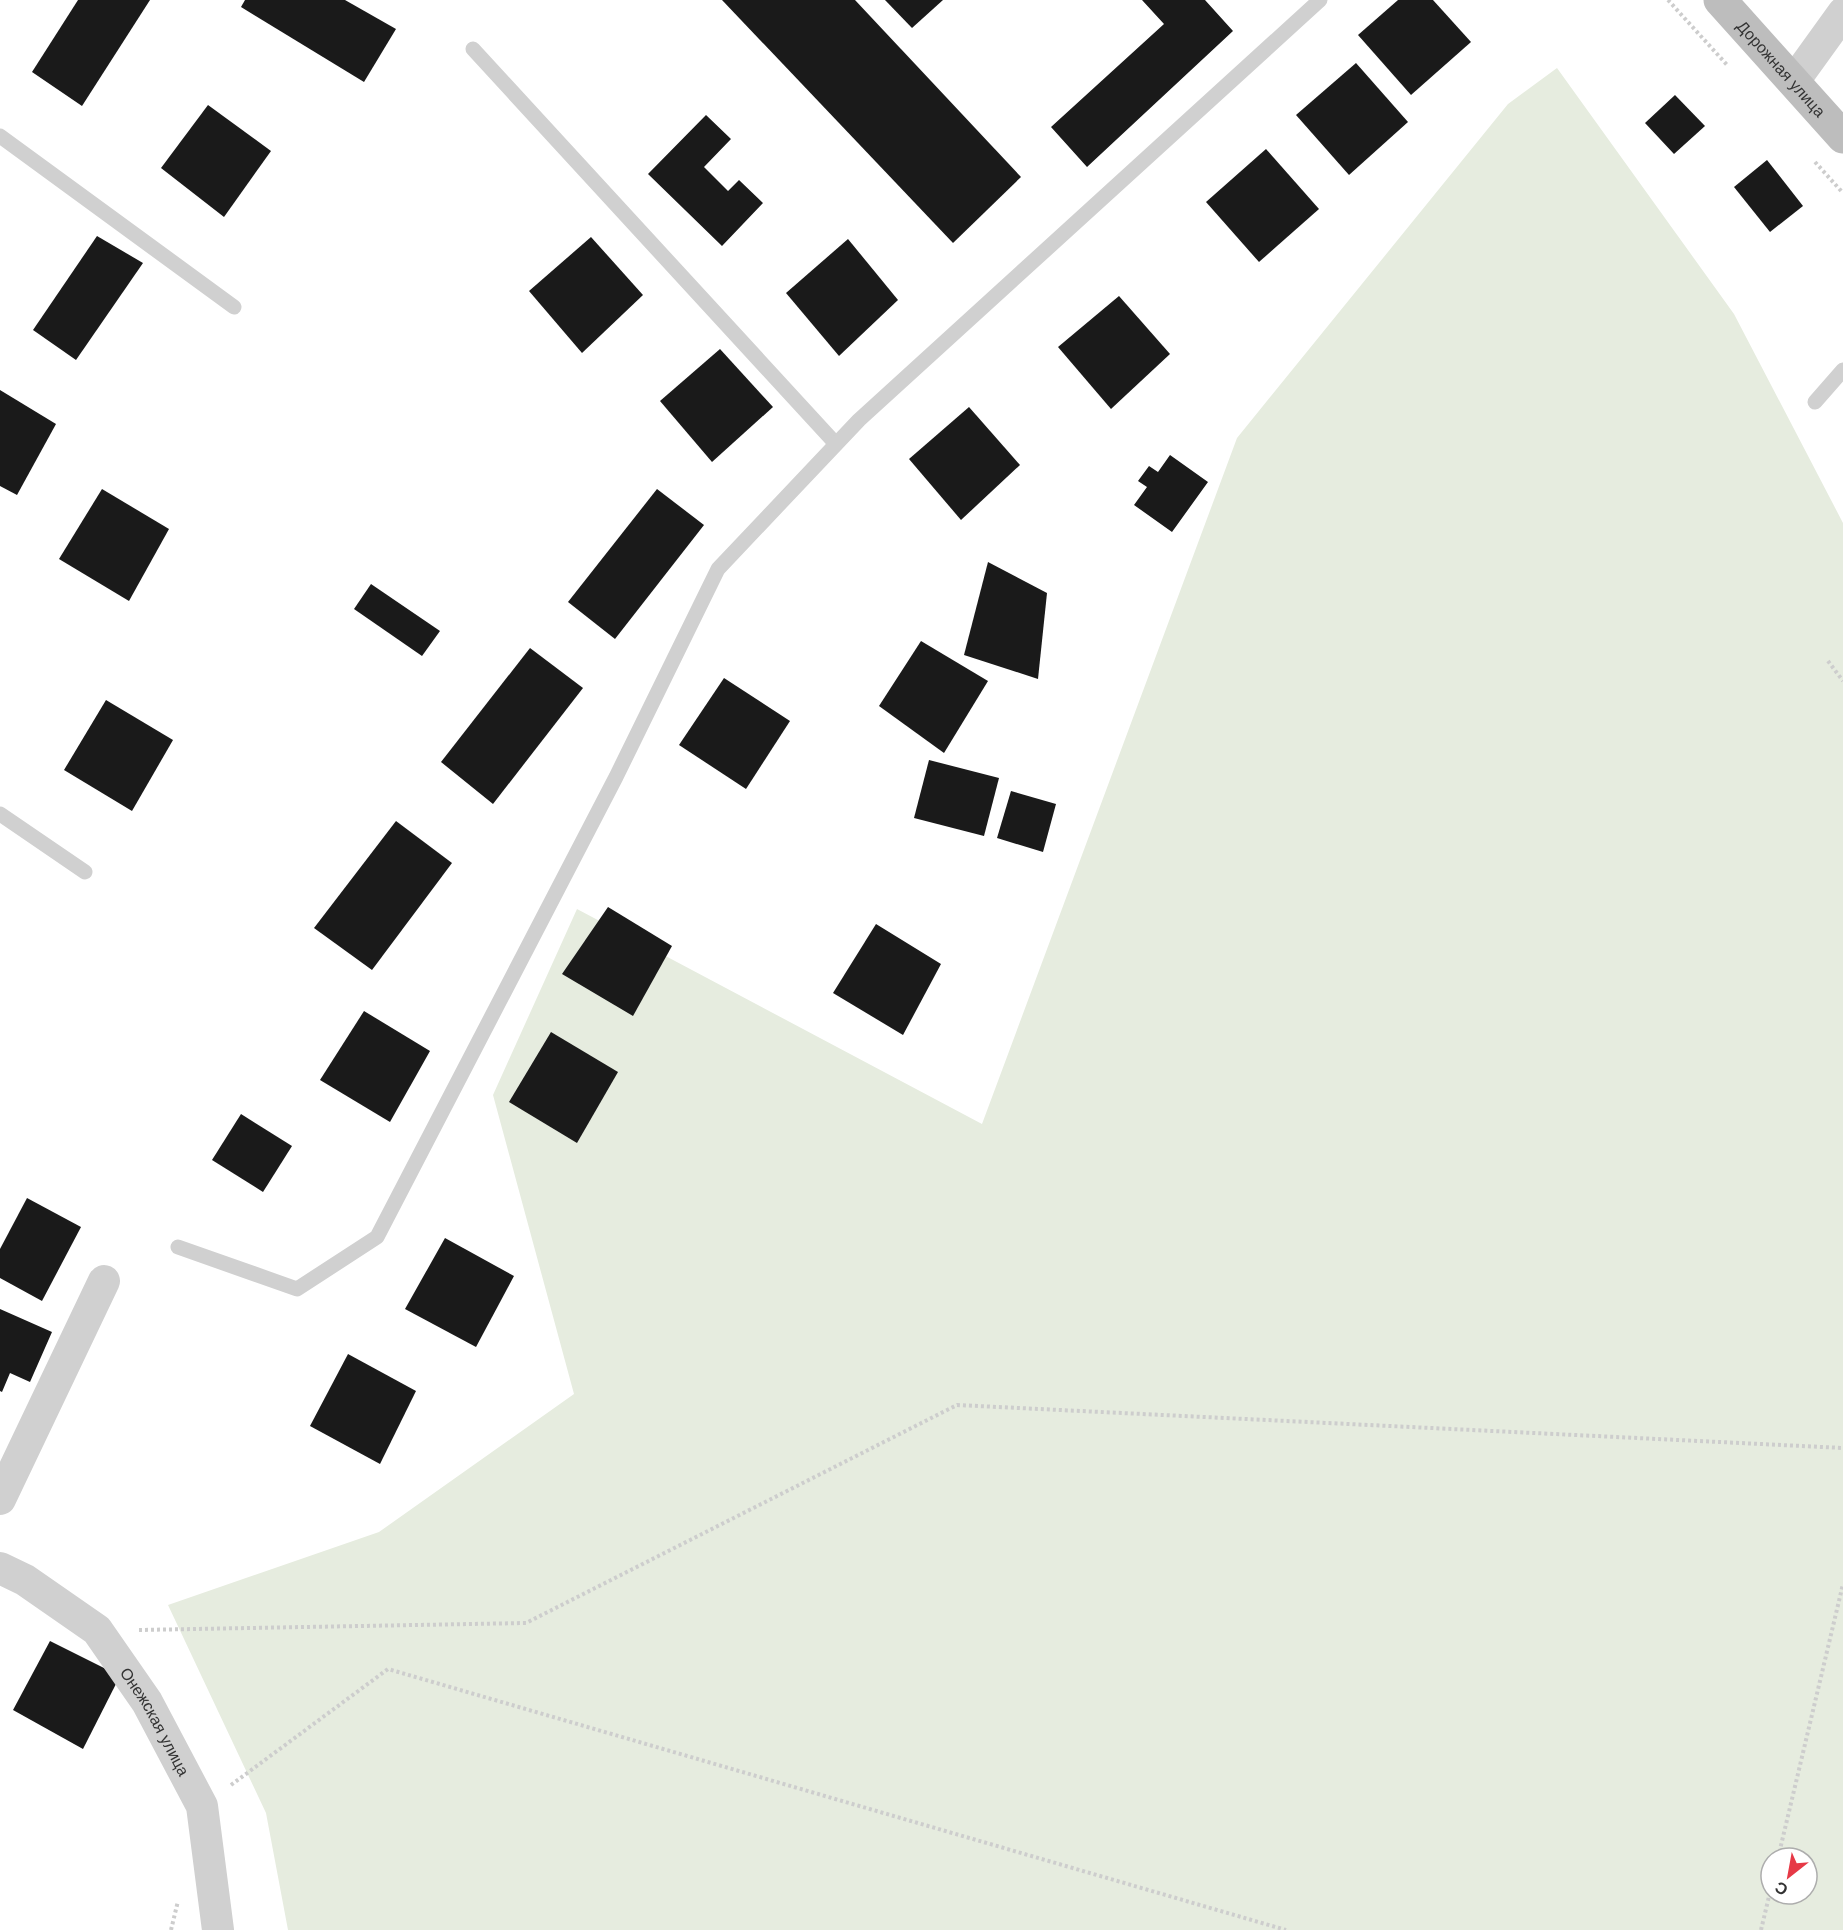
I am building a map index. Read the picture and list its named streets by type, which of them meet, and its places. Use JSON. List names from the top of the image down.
{
  "streets": {
    "main road": ["Дорожная улица"],
    "street": ["Онежская улица"]
  },
  "north": "bottom left"
}
